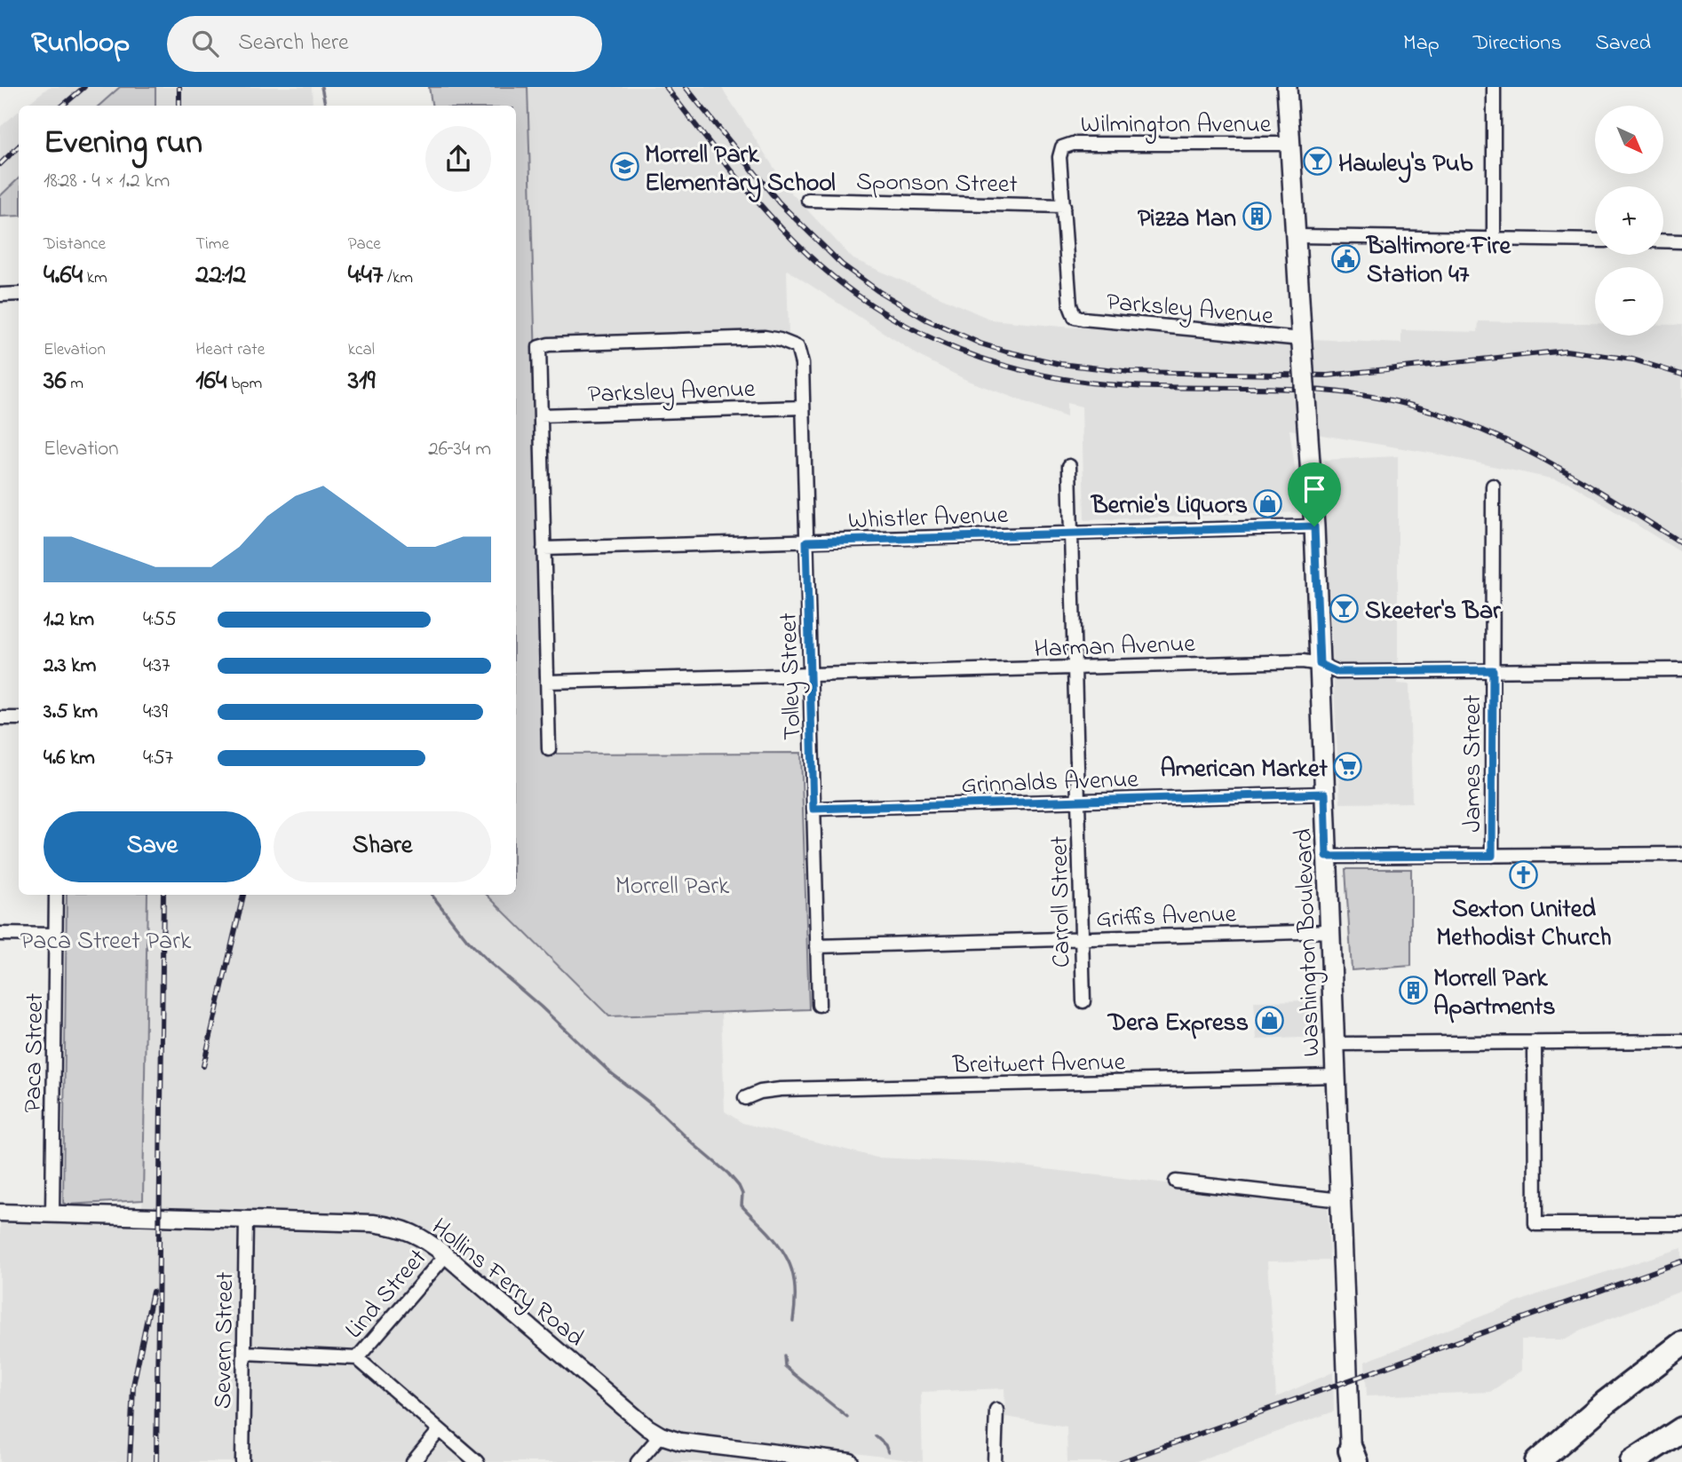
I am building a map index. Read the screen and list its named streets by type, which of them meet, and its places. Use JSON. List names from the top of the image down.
{
  "streets": {
    "main road": ["Washington Boulevard"],
    "street": [
      "Wilmington Avenue",
      "Sponson Street",
      "Parksley Avenue",
      "Whistler Avenue",
      "Harman Avenue",
      "Tolley Street",
      "James Street",
      "Grinnalds Avenue",
      "Carroll Street",
      "Griffis Avenue",
      "Paca Street",
      "Breitwert Avenue",
      "Hollins Ferry Road",
      "Lind Street",
      "Severn Street"
    ]
  },
  "crossings": [
    ["Wilmington Avenue", "Sponson Street"],
    ["Wilmington Avenue", "Parksley Avenue"],
    ["Wilmington Avenue", "Washington Boulevard"],
    ["Sponson Street", "Parksley Avenue"],
    ["Parksley Avenue", "Tolley Street"],
    ["Parksley Avenue", "Washington Boulevard"],
    ["Whistler Avenue", "Tolley Street"],
    ["Whistler Avenue", "Carroll Street"],
    ["Whistler Avenue", "Washington Boulevard"],
    ["Harman Avenue", "Tolley Street"],
    ["Harman Avenue", "James Street"],
    ["Harman Avenue", "Carroll Street"],
    ["Harman Avenue", "Washington Boulevard"],
    ["Tolley Street", "Grinnalds Avenue"],
    ["Tolley Street", "Griffis Avenue"],
    ["Grinnalds Avenue", "Carroll Street"],
    ["Grinnalds Avenue", "Washington Boulevard"],
    ["Carroll Street", "Griffis Avenue"],
    ["Griffis Avenue", "Washington Boulevard"],
    ["Washington Boulevard", "Breitwert Avenue"],
    ["Paca Street", "Hollins Ferry Road"],
    ["Hollins Ferry Road", "Lind Street"],
    ["Hollins Ferry Road", "Severn Street"]
  ],
  "parks": ["Morrell Park", "Paca Street Park"],
  "places": {
    "bar": ["Hawley's Pub", "Skeeter's Bar"],
    "school or university": ["Morrell Park Elementary School"],
    "building": ["Pizza Man", "Morrell Park Apartments"],
    "public building": ["Baltimore Fire Station 47"],
    "shop": ["Bernie's Liquors", "Dera Express"],
    "supermarket": ["American Market"],
    "church": ["Sexton United Methodist Church"]
  },
  "north": "bottom right",
  "page": {
    "header": "Runloop",
    "search": "Search here",
    "nav": ["Map", "Directions", "Saved"],
    "map_buttons": ["+", "−"],
    "heading": ["Evening run", "18:28 · 4 × 1.2 km"],
    "stats": [
      ["Distance", "4.64 km"],
      ["Time", "22:12"],
      ["Pace", "4:47 /km"],
      ["Elevation", "36 m"],
      ["Heart rate", "164 bpm"],
      ["kcal", "319"]
    ],
    "chart": ["Elevation", "26–34 m"],
    "list": [
      {
        "name": "1.2 km",
        "note": "4:55"
      },
      {
        "name": "2.3 km",
        "note": "4:37"
      },
      {
        "name": "3.5 km",
        "note": "4:39"
      },
      {
        "name": "4.6 km",
        "note": "4:57"
      }
    ],
    "buttons": ["Save", "Share"]
  }
}
